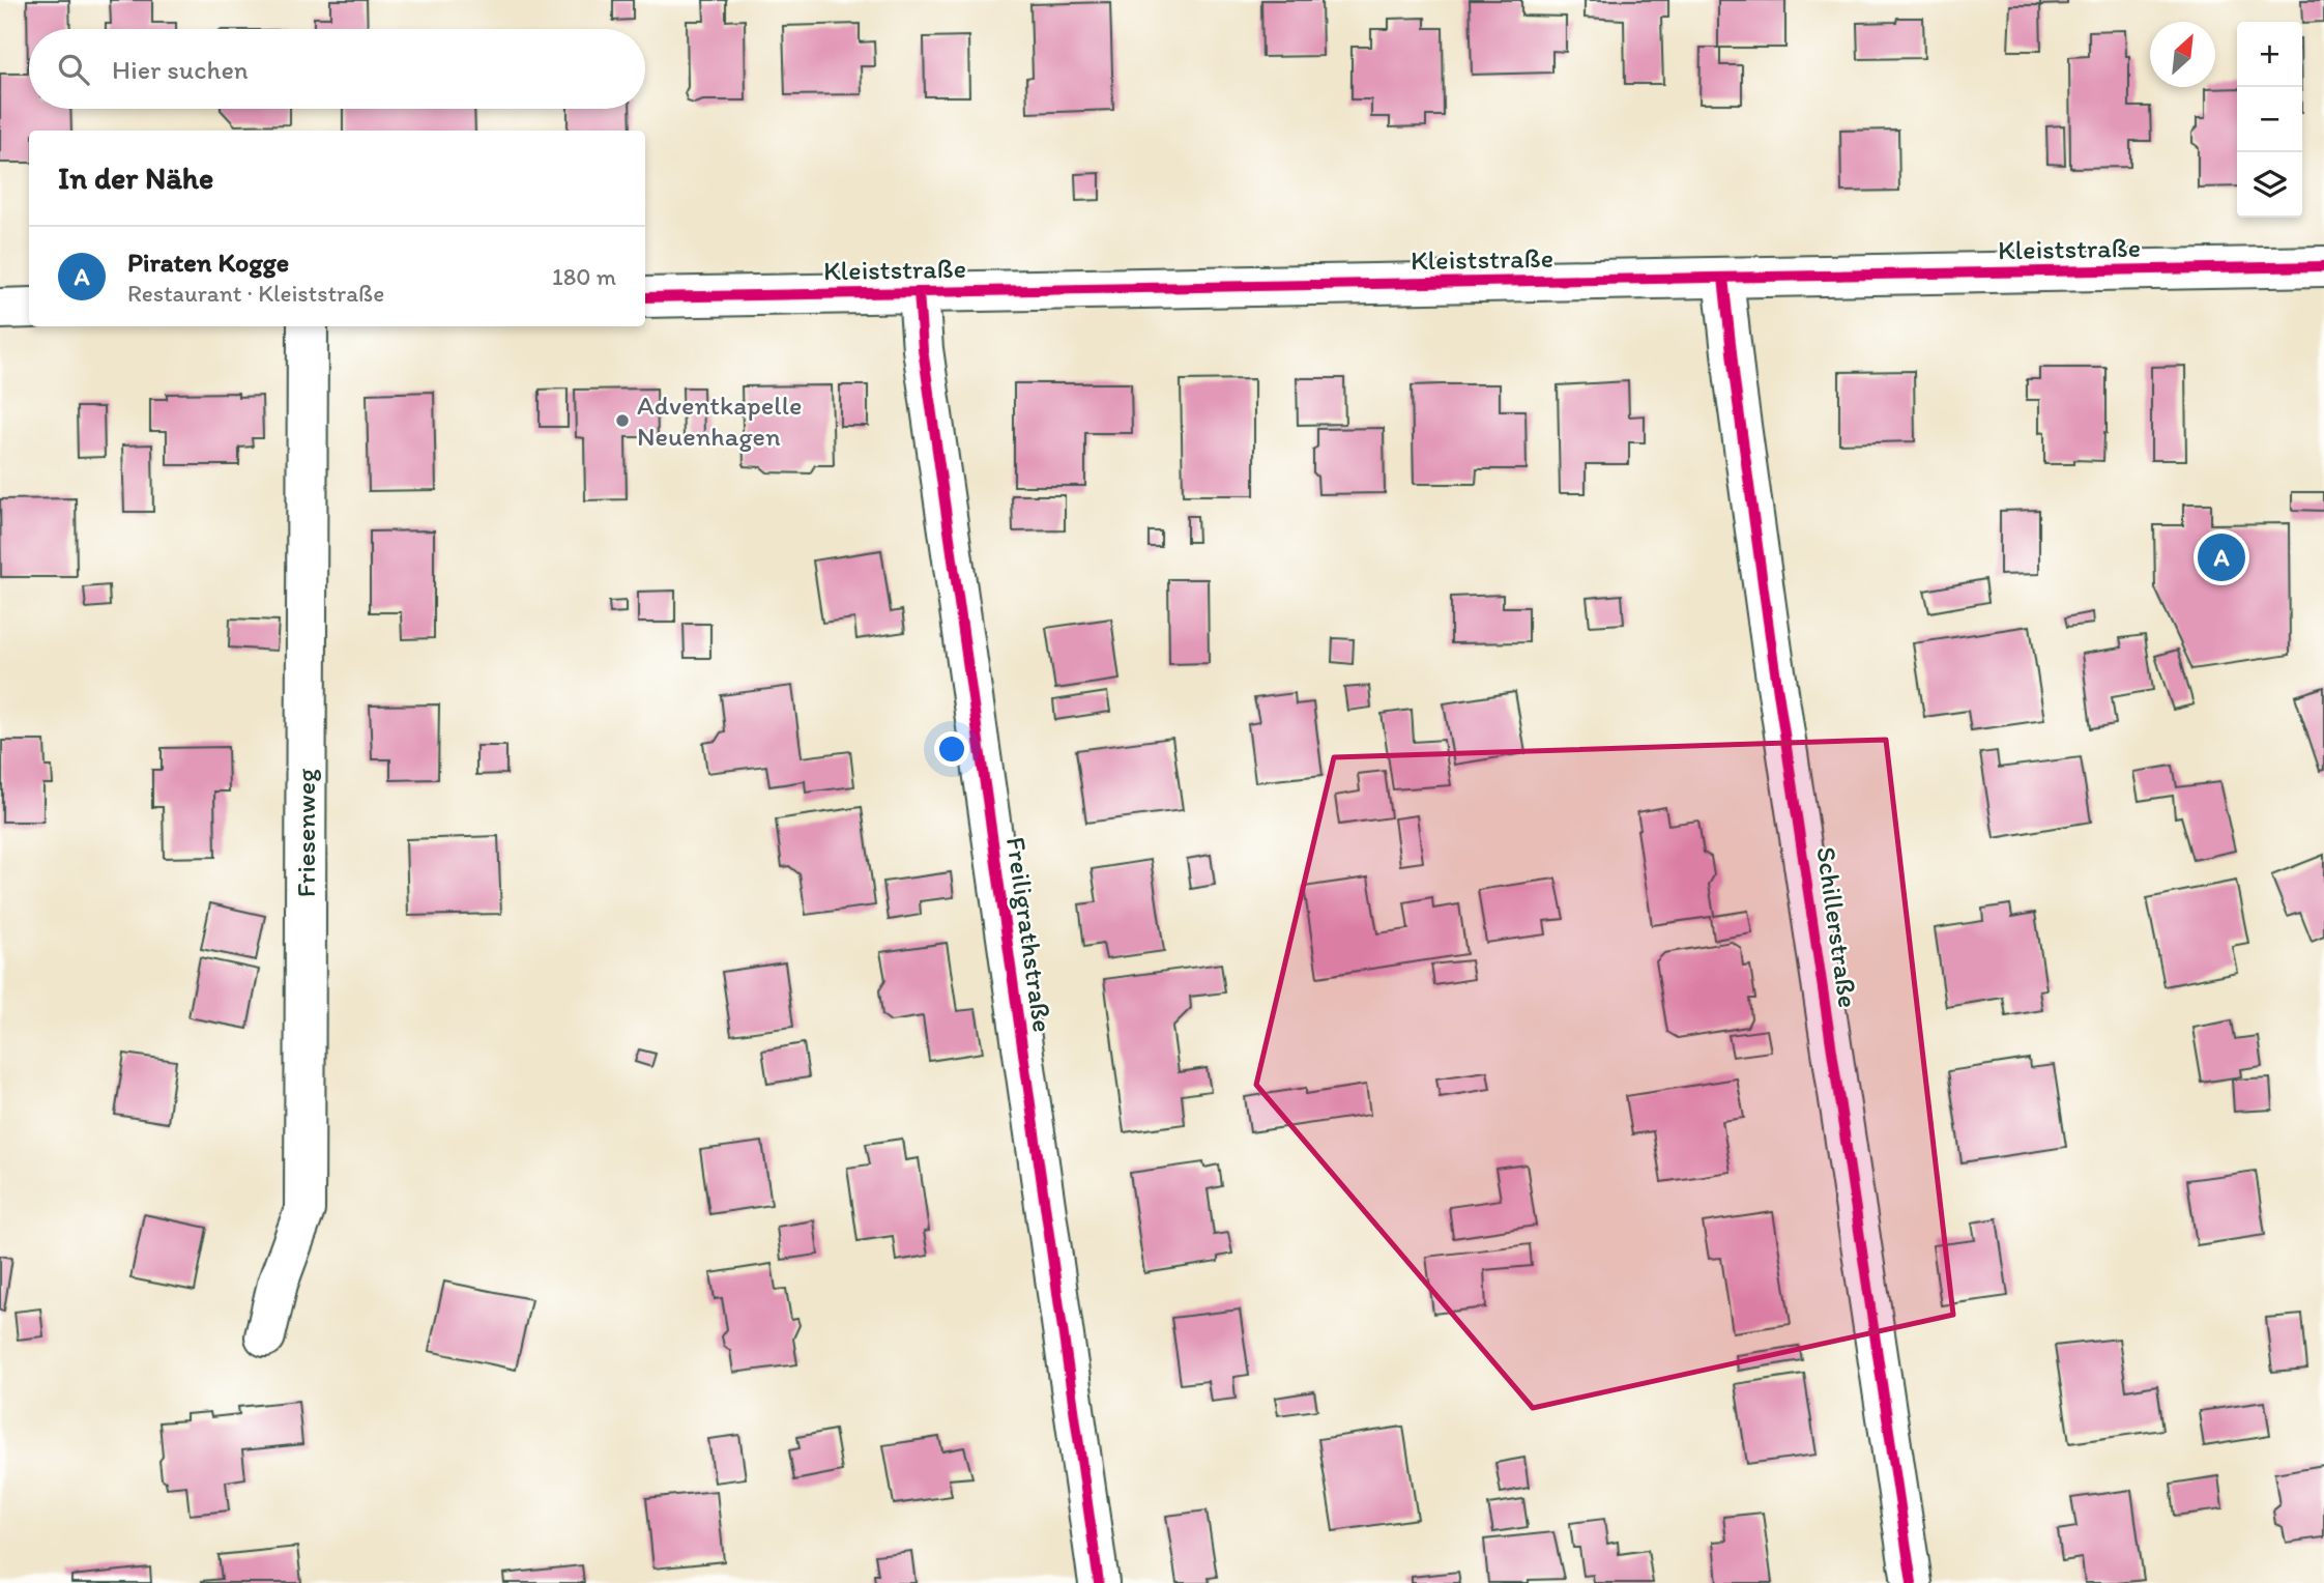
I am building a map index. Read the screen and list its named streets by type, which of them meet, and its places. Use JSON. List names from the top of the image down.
{
  "streets": {
    "street": [
      "Kleiststraße",
      "Friesenweg",
      "Schillerstraße",
      "Freiligrathstraße"
    ]
  },
  "crossings": [
    ["Kleiststraße", "Schillerstraße"],
    ["Kleiststraße", "Freiligrathstraße"]
  ],
  "places": ["Adventkapelle Neuenhagen"],
  "north": "top right",
  "page": {
    "map_buttons": ["+", "−"],
    "search": "Hier suchen",
    "heading": "In der Nähe",
    "list": [
      {
        "mark": "A",
        "name": "Piraten Kogge",
        "note": "Restaurant · Kleiststraße",
        "value": "180 m"
      }
    ],
    "pins": "A"
  }
}
